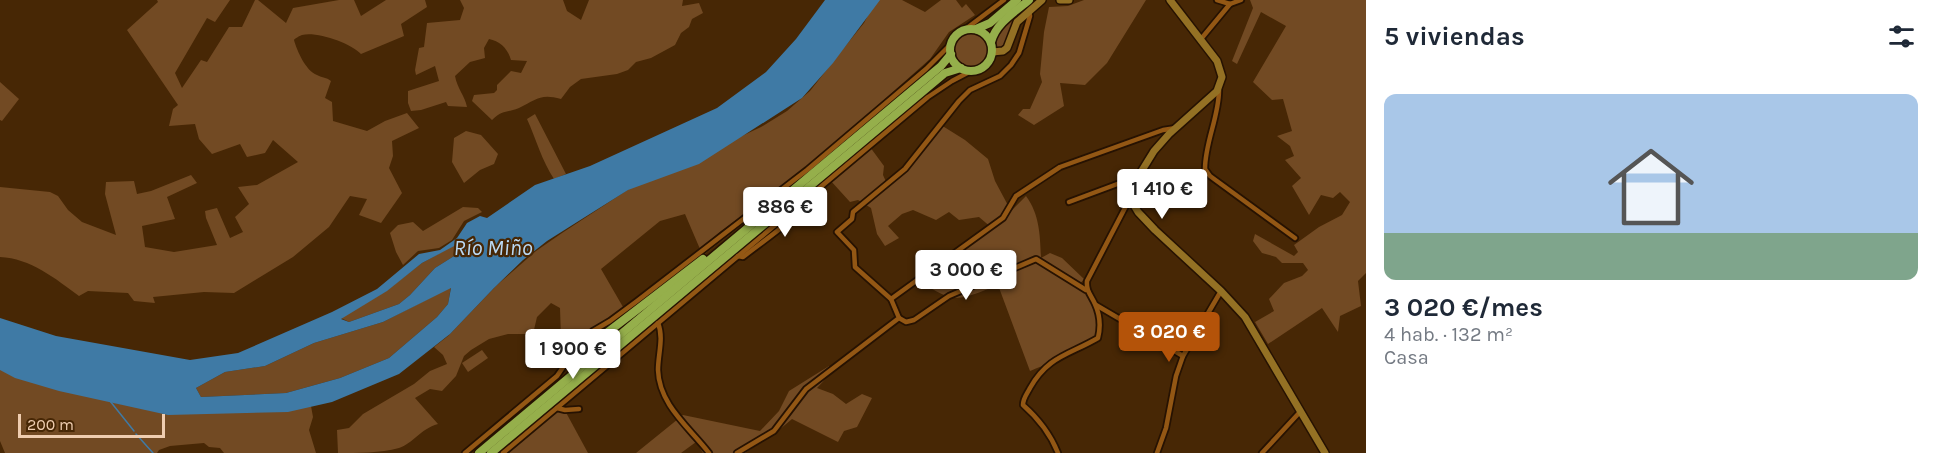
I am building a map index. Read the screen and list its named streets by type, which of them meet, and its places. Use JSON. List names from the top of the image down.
{
  "water": ["Río Miño"],
  "scale_bar": "200 m",
  "page": {
    "heading": "5 viviendas",
    "list": [
      {
        "name": "3 020 €/mes",
        "note": "4 hab. · 132 m² · Casa"
      }
    ],
    "price": [
      "1 410 €",
      "886 €",
      "3 000 €",
      "3 020 €",
      "1 900 €"
    ],
    "scale": "200 m"
  }
}
